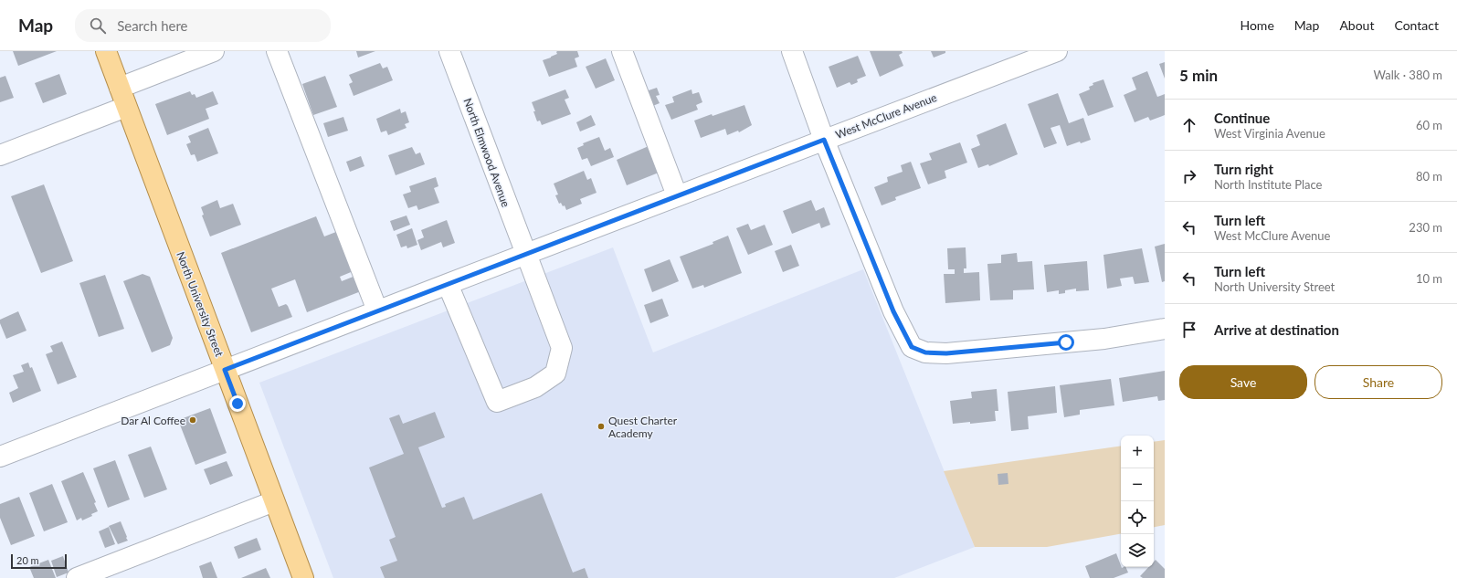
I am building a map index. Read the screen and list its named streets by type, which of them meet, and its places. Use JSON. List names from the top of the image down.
{
  "streets": {
    "main road": ["North University Street"],
    "street": ["West McClure Avenue", "North Elmwood Avenue"]
  },
  "crossings": [
    ["West McClure Avenue", "North Elmwood Avenue"],
    ["West McClure Avenue", "North University Street"]
  ],
  "places": ["Dar Al Coffee", "Quest Charter Academy"],
  "scale_bar": "20 m",
  "page": {
    "header": "Map",
    "search": "Search here",
    "nav": [
      "Home",
      "Map",
      "About",
      "Contact"
    ],
    "heading": ["5 min", "Walk · 380 m"],
    "list": [
      ["Continue", "West Virginia Avenue", "60 m"],
      ["Turn right", "North Institute Place", "80 m"],
      ["Turn left", "West McClure Avenue", "230 m"],
      ["Turn left", "North University Street", "10 m"],
      "Arrive at destination"
    ],
    "buttons": ["Save", "Share"],
    "map_buttons": ["+", "−"],
    "scale": "20 m"
  }
}
